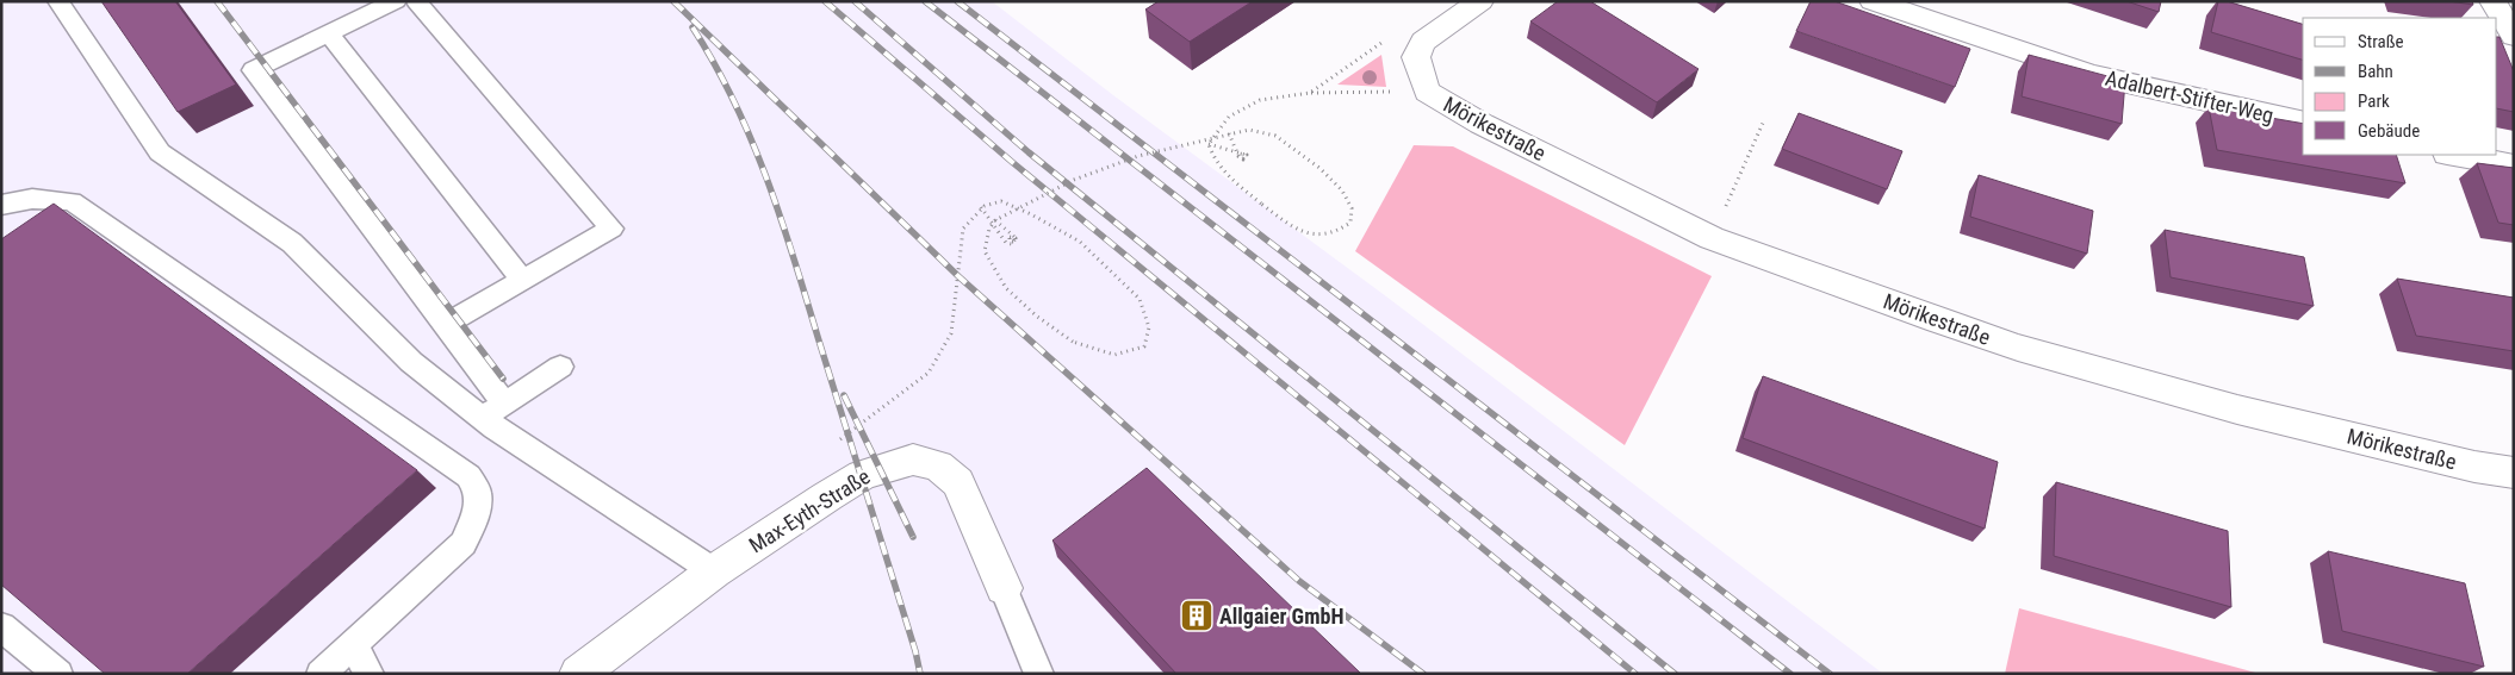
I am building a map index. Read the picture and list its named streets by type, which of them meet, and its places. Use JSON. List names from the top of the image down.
{
  "streets": {
    "street": ["Adalbert-Stifter-Weg", "Mörikestraße", "Max-Eyth-Straße"]
  },
  "places": {
    "building": ["Allgaier GmbH"]
  },
  "legend": [
    "Straße",
    "Bahn",
    "Park",
    "Gebäude"
  ]
}
